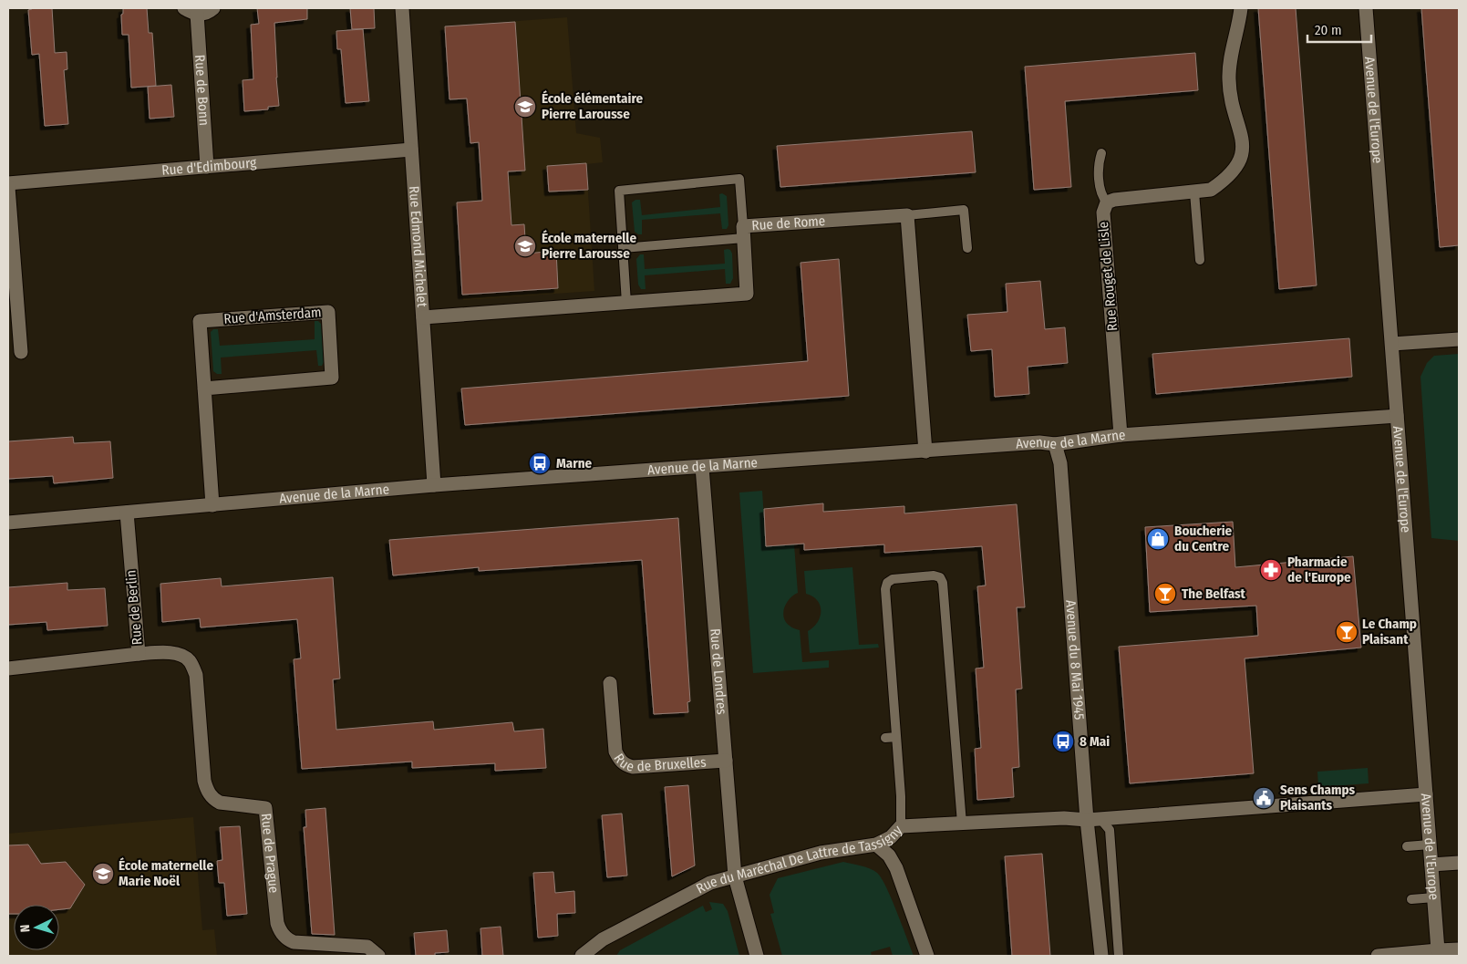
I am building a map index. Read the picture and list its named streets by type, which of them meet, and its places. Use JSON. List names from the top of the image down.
{
  "streets": {
    "street": [
      "Rue de Bonn",
      "Avenue de l'Europe",
      "Rue d'Edimbourg",
      "Rue de Rome",
      "Rue Edmond Michelet",
      "Rue Rouget de Lisle",
      "Rue d'Amsterdam",
      "Avenue de la Marne",
      "Rue de Berlin",
      "Avenue du 8 Mai 1945",
      "Rue de Londres",
      "Rue de Bruxelles",
      "Rue de Prague",
      "Rue du Maréchal De Lattre de Tassigny"
    ]
  },
  "crossings": [
    ["Rue de Bonn", "Rue d'Edimbourg"],
    ["Avenue de l'Europe", "Avenue de la Marne"],
    ["Avenue de l'Europe", "Rue du Maréchal De Lattre de Tassigny"],
    ["Rue d'Edimbourg", "Rue Edmond Michelet"],
    ["Rue de Rome", "Rue Edmond Michelet"],
    ["Rue Edmond Michelet", "Avenue de la Marne"],
    ["Rue Rouget de Lisle", "Avenue de la Marne"],
    ["Rue d'Amsterdam", "Avenue de la Marne"],
    ["Avenue de la Marne", "Rue de Berlin"],
    ["Avenue de la Marne", "Avenue du 8 Mai 1945"],
    ["Avenue de la Marne", "Rue de Londres"],
    ["Rue de Berlin", "Rue de Prague"],
    ["Avenue du 8 Mai 1945", "Rue du Maréchal De Lattre de Tassigny"],
    ["Rue de Londres", "Rue de Bruxelles"],
    ["Rue de Londres", "Rue du Maréchal De Lattre de Tassigny"]
  ],
  "places": {
    "school or university": ["École élémentaire Pierre Larousse", "École maternelle Pierre Larousse", "École maternelle Marie Noël"],
    "bus stop": ["Marne", "8 Mai"],
    "shop": ["Boucherie du Centre"],
    "pharmacy": ["Pharmacie de l'Europe"],
    "bar": ["The Belfast", "Le Champ Plaisant"],
    "public building": ["Sens Champs Plaisants"]
  },
  "scale_bar": "20 m",
  "north": "left"
}
